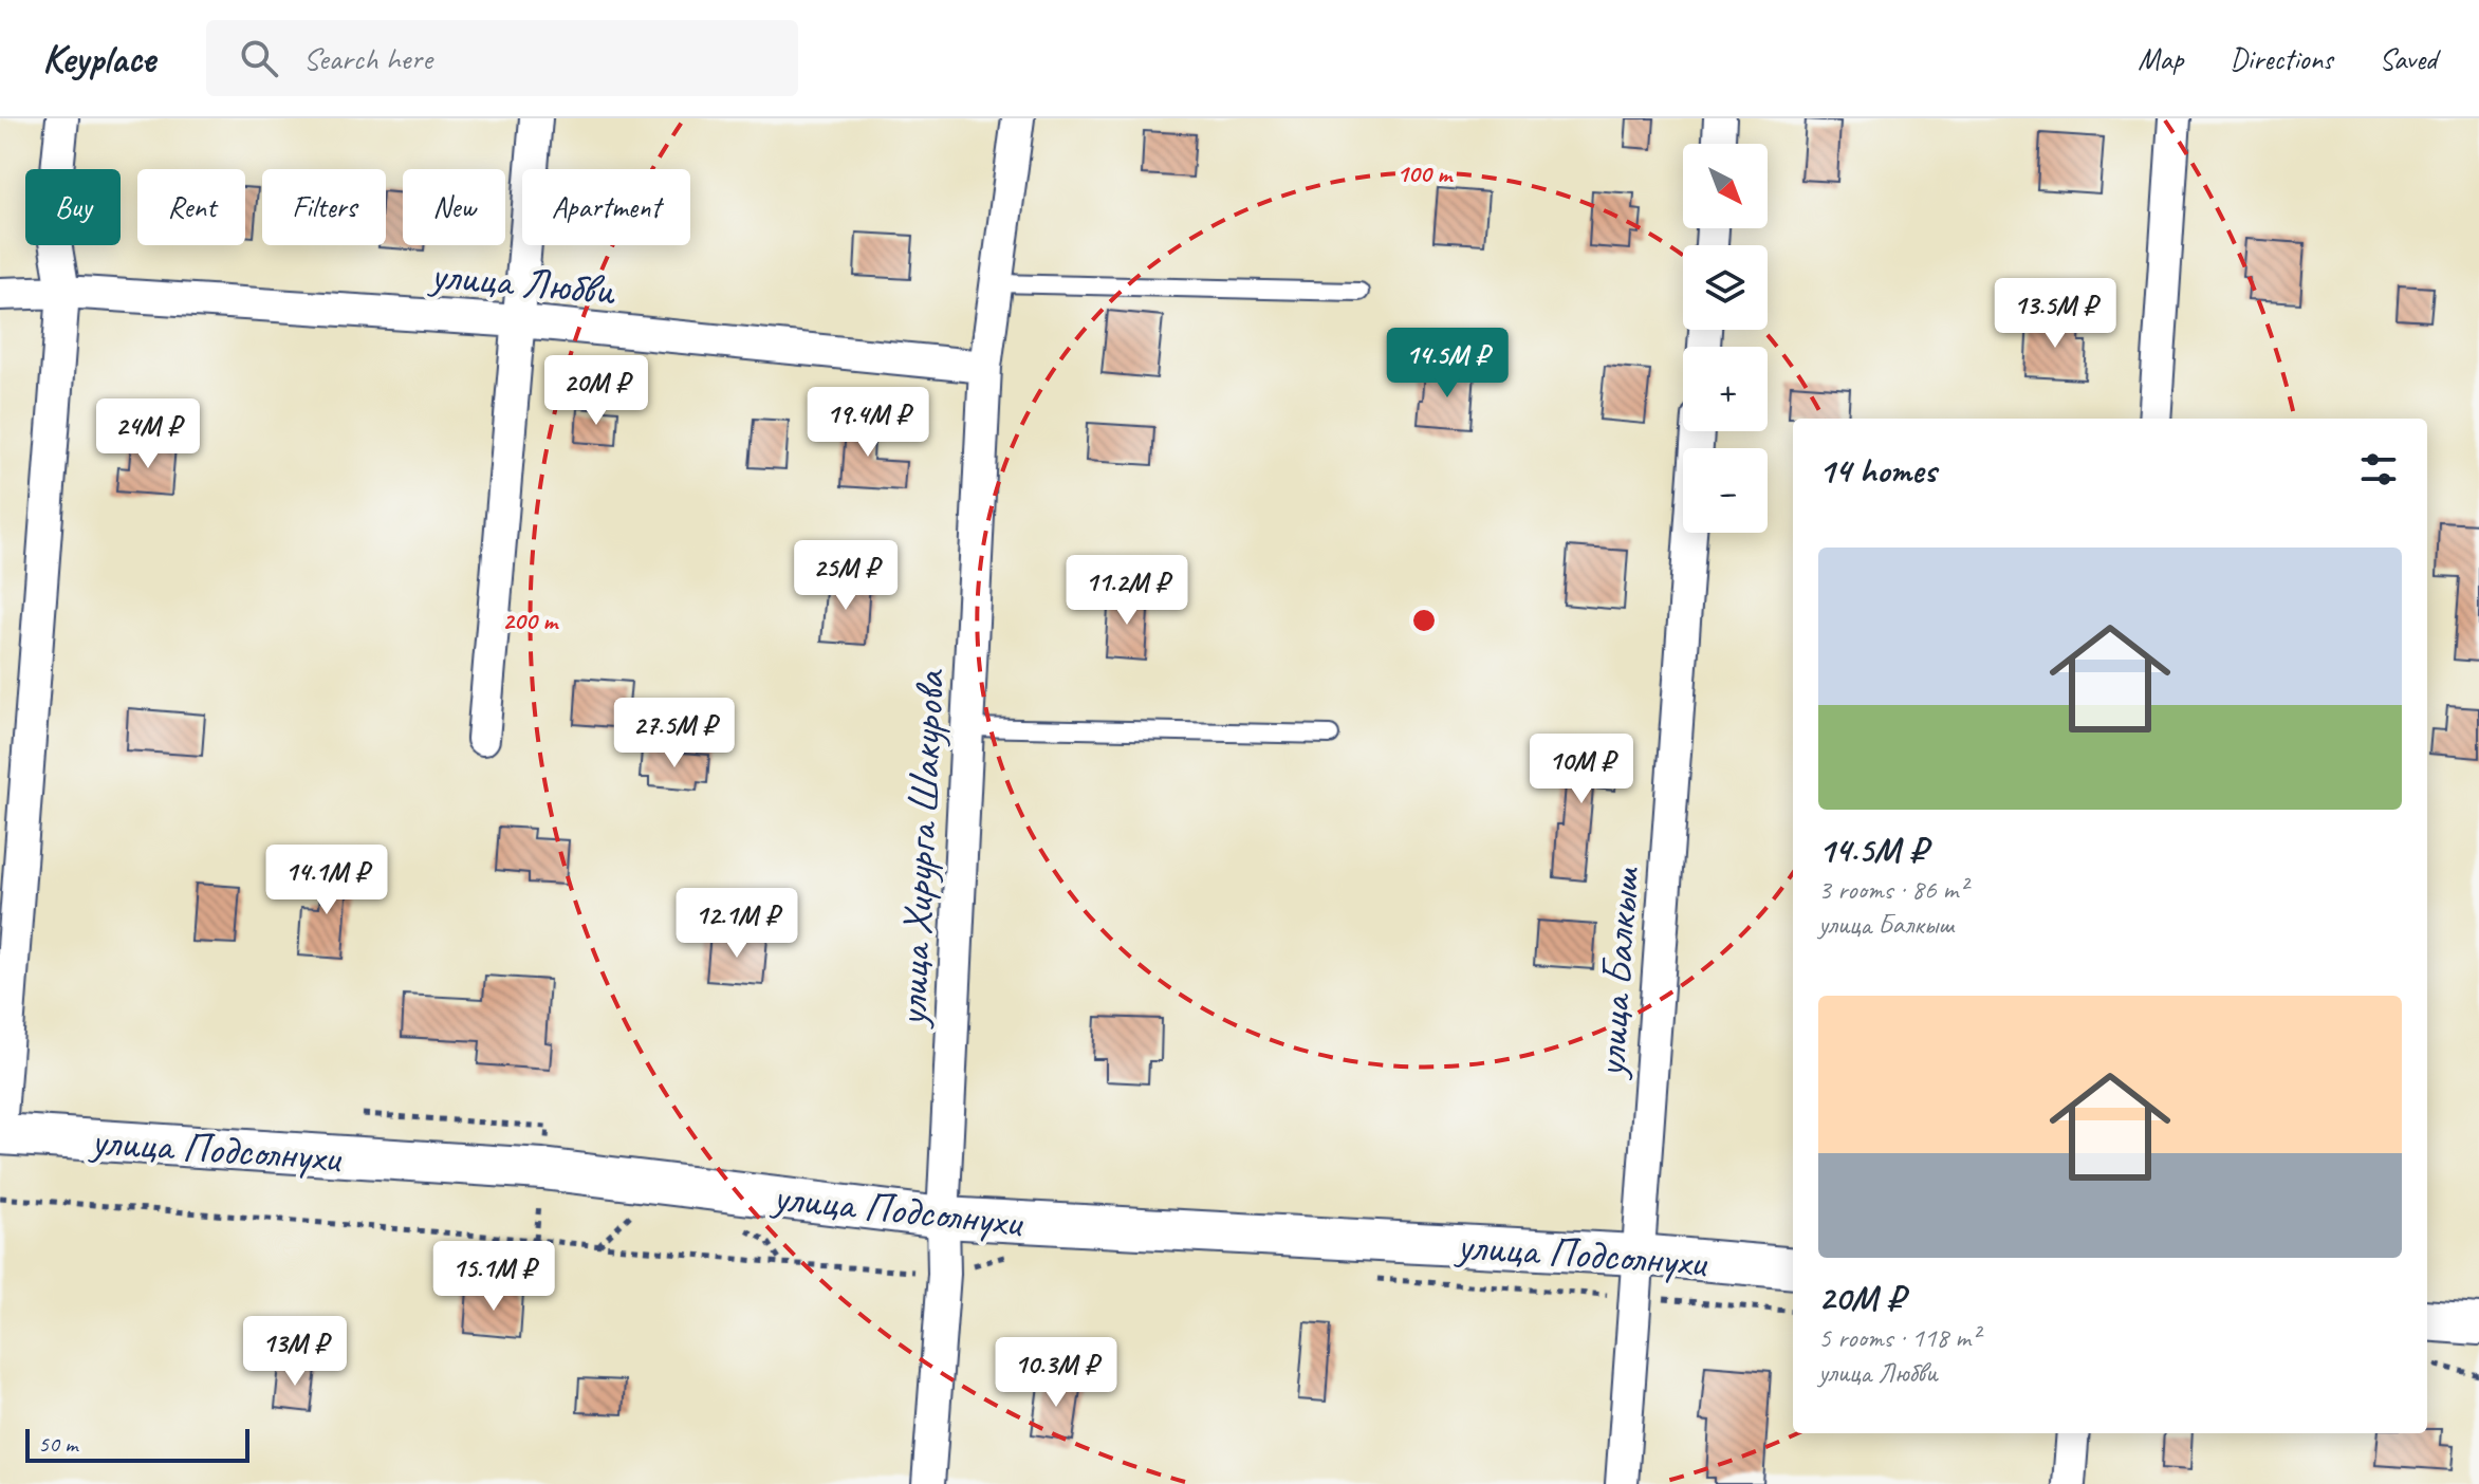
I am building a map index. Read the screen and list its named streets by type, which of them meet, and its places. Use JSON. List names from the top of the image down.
{
  "streets": {
    "street": [
      "улица Любви",
      "улица Хирурга Шакурова",
      "улица Балкыш",
      "улица Подсолнухи"
    ]
  },
  "crossings": [
    ["улица Любви", "улица Хирурга Шакурова"],
    ["улица Хирурга Шакурова", "улица Подсолнухи"],
    ["улица Балкыш", "улица Подсолнухи"]
  ],
  "scale_bar": "50 m",
  "north": "bottom right",
  "page": {
    "header": "Keyplace",
    "search": "Search here",
    "nav": ["Map", "Directions", "Saved"],
    "map_buttons": ["+", "−"],
    "chip": [
      "Buy",
      "Rent",
      "Filters",
      "New",
      "Apartment"
    ],
    "price": [
      "13.5M ₽",
      "14.5M ₽",
      "20M ₽",
      "19.4M ₽",
      "24M ₽",
      "25M ₽",
      "11.2M ₽",
      "27.5M ₽",
      "10M ₽",
      "14.1M ₽",
      "12.1M ₽",
      "15.1M ₽",
      "13M ₽",
      "10.3M ₽"
    ],
    "heading": "14 homes",
    "list": [
      {
        "name": "14.5M ₽",
        "note": "3 rooms · 86 m² · улица Балкыш"
      },
      {
        "name": "20M ₽",
        "note": "5 rooms · 118 m² · улица Любви"
      }
    ],
    "scale": "50 m"
  },
  "rings": ["100 m", "200 m"]
}
